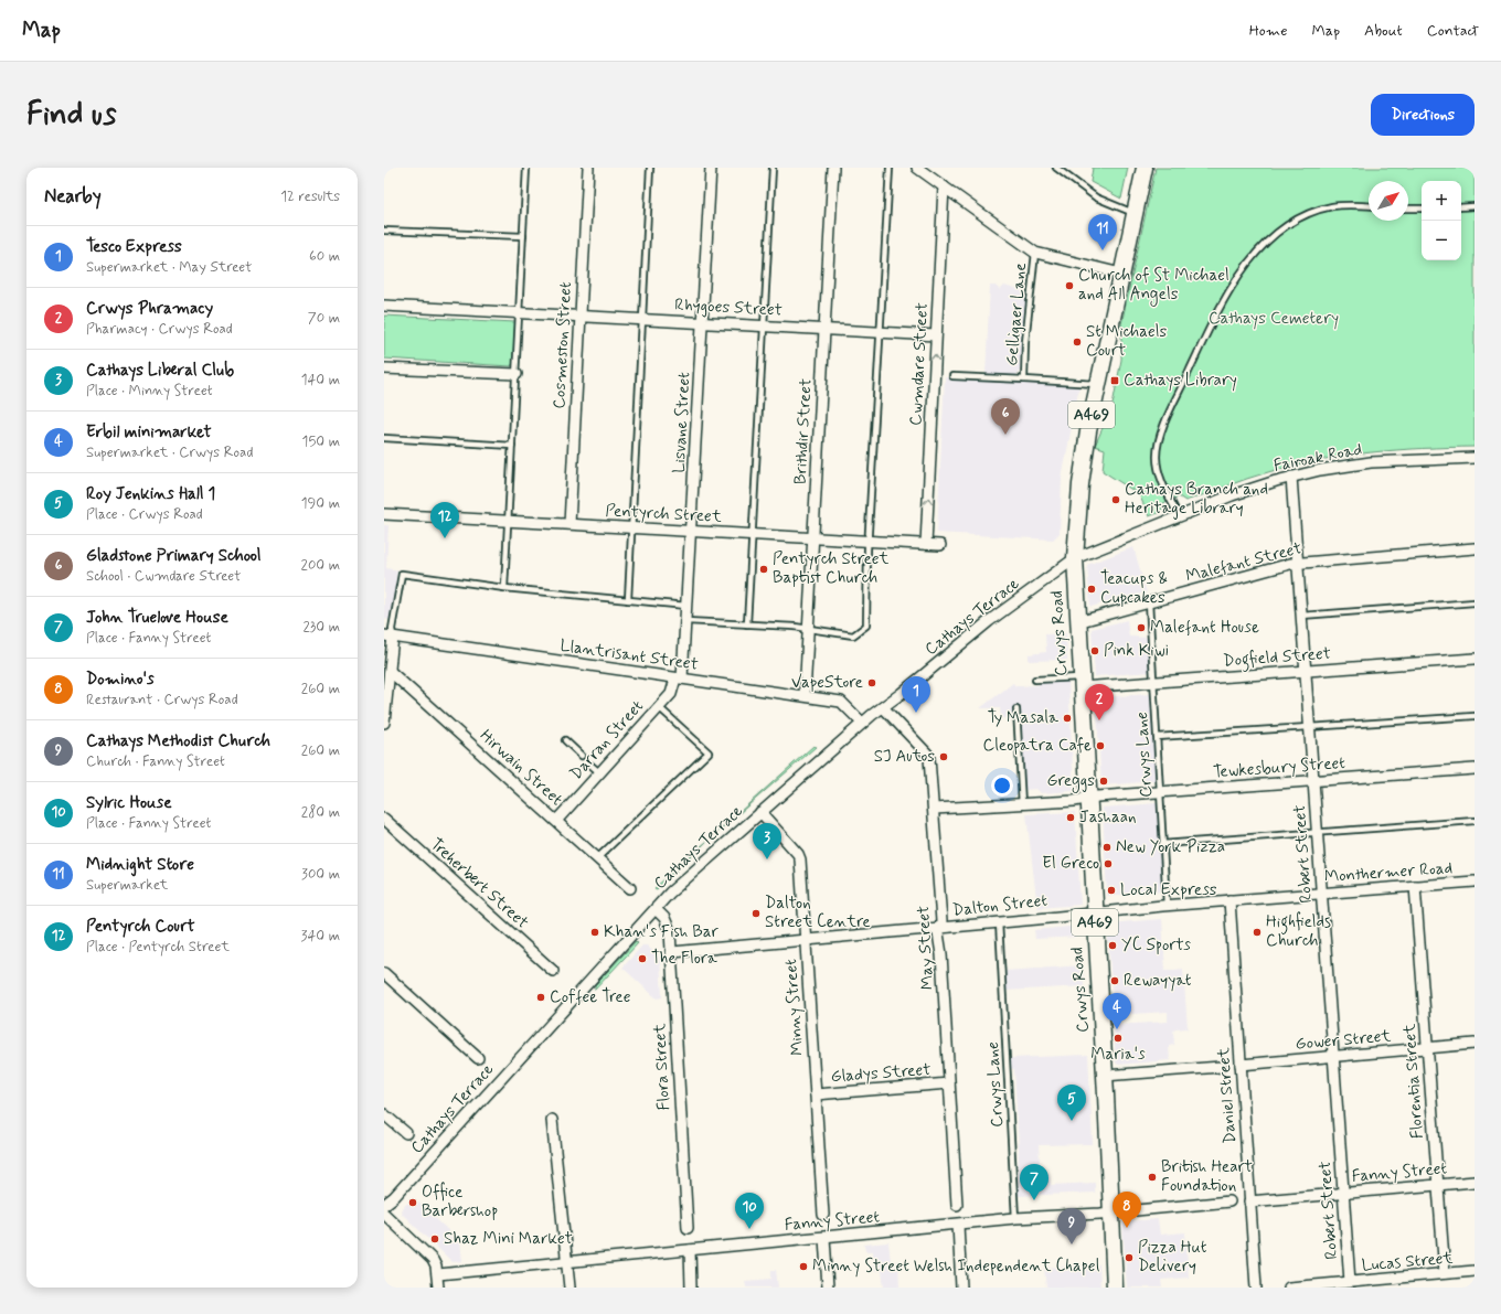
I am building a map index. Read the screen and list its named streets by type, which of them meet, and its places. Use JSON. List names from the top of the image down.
{
  "streets": {
    "main road": ["A469", "Crwys Road"],
    "street": [
      "Rhygoes Street",
      "Cosmeston Street",
      "Cwmdare Street",
      "Lisvane Street",
      "Brithdir Street",
      "Fairoak Road",
      "Pentyrch Street",
      "Malefant Street",
      "Cathays Terrace",
      "Llantrisant Street",
      "Dogfield Street",
      "Darran Street",
      "Hirwain Street",
      "Tewkesbury Street",
      "Robert Street",
      "Monthermer Road",
      "Treherbert Street",
      "Dalton Street",
      "May Street",
      "Minny Street",
      "Gower Street",
      "Flora Street",
      "Gladys Street",
      "Florentia Street",
      "Daniel Street",
      "Fanny Street",
      "Lucas Street"
    ],
    "lane": ["Gelligaer Lane", "Crwys Lane"]
  },
  "crossings": [
    ["Rhygoes Street", "Cosmeston Street"],
    ["Rhygoes Street", "Cwmdare Street"],
    ["Rhygoes Street", "Lisvane Street"],
    ["Rhygoes Street", "Brithdir Street"],
    ["Gelligaer Lane", "A469"],
    ["Cosmeston Street", "Pentyrch Street"],
    ["Cwmdare Street", "Pentyrch Street"],
    ["A469", "Fairoak Road"],
    ["A469", "Cathays Terrace"],
    ["A469", "Crwys Road"],
    ["Lisvane Street", "Pentyrch Street"],
    ["Lisvane Street", "Llantrisant Street"],
    ["Lisvane Street", "Darran Street"],
    ["Brithdir Street", "Pentyrch Street"],
    ["Brithdir Street", "Llantrisant Street"],
    ["Fairoak Road", "Cathays Terrace"],
    ["Fairoak Road", "Crwys Road"],
    ["Fairoak Road", "Robert Street"],
    ["Malefant Street", "Crwys Road"],
    ["Malefant Street", "Crwys Lane"],
    ["Malefant Street", "Robert Street"],
    ["Cathays Terrace", "Crwys Road"],
    ["Cathays Terrace", "Llantrisant Street"],
    ["Cathays Terrace", "May Street"],
    ["Cathays Terrace", "Minny Street"],
    ["Cathays Terrace", "Flora Street"],
    ["Crwys Road", "Dogfield Street"],
    ["Crwys Road", "Tewkesbury Street"],
    ["Crwys Road", "Monthermer Road"],
    ["Crwys Road", "Dalton Street"],
    ["Crwys Road", "Fanny Street"],
    ["Llantrisant Street", "Darran Street"],
    ["Dogfield Street", "Crwys Lane"],
    ["Dogfield Street", "Robert Street"],
    ["Darran Street", "Hirwain Street"],
    ["Crwys Lane", "Tewkesbury Street"],
    ["Crwys Lane", "Monthermer Road"],
    ["Crwys Lane", "Dalton Street"],
    ["Crwys Lane", "Fanny Street"],
    ["Tewkesbury Street", "Robert Street"],
    ["Tewkesbury Street", "May Street"],
    ["Robert Street", "Monthermer Road"],
    ["Robert Street", "Gower Street"],
    ["Robert Street", "Fanny Street"],
    ["Robert Street", "Lucas Street"],
    ["Monthermer Road", "Dalton Street"],
    ["Monthermer Road", "Florentia Street"],
    ["Monthermer Road", "Daniel Street"],
    ["Dalton Street", "May Street"],
    ["Dalton Street", "Minny Street"],
    ["Dalton Street", "Flora Street"],
    ["May Street", "Gladys Street"],
    ["Minny Street", "Gladys Street"],
    ["Gower Street", "Florentia Street"],
    ["Gower Street", "Daniel Street"],
    ["Florentia Street", "Fanny Street"],
    ["Florentia Street", "Lucas Street"],
    ["Daniel Street", "Fanny Street"]
  ],
  "one_way": ["Cwmdare Street"],
  "parks": ["Cathays Cemetery"],
  "places": {
    "other": [
      "Church of St Michael and All Angels",
      "St Michaels Court",
      "Cathays Branch and Heritage Library",
      "Pentyrch Street Baptist Church",
      "Teacups & Cupcakes",
      "Malefant House",
      "Pink Kiwi",
      "VapeStore",
      "Ty Masala",
      "Cleopatra Cafe",
      "SJ Autos",
      "Greggs",
      "Jashaan",
      "New York Pizza",
      "El Greco",
      "Local Express",
      "Dalton Street Centre",
      "Khan's Fish Bar",
      "Highfields Church",
      "YC Sports",
      "The Flora",
      "Rewayyat",
      "Coffee Tree",
      "Maria's",
      "British Heart Foundation",
      "Office Barbershop",
      "Shaz Mini Market",
      "Pizza Hut Delivery",
      "Minny Street Welsh Independent Chapel"
    ],
    "transit": ["Cathays Library"]
  },
  "north": "top right",
  "page": {
    "header": "Map",
    "nav": [
      "Home",
      "Map",
      "About",
      "Contact"
    ],
    "buttons": "Directions",
    "title": "Find us",
    "heading": ["Nearby", "12 results"],
    "map_buttons": ["+", "−"],
    "pins": [
      "11",
      "6",
      "12",
      "1",
      "2",
      "3",
      "4",
      "5",
      "7",
      "8",
      "10",
      "9"
    ],
    "list": [
      {
        "mark": "1",
        "name": "Tesco Express",
        "note": "Supermarket · May Street",
        "value": "60 m"
      },
      {
        "mark": "2",
        "name": "Crwys Phramacy",
        "note": "Pharmacy · Crwys Road",
        "value": "70 m"
      },
      {
        "mark": "3",
        "name": "Cathays Liberal Club",
        "note": "Place · Minny Street",
        "value": "140 m"
      },
      {
        "mark": "4",
        "name": "Erbil minimarket",
        "note": "Supermarket · Crwys Road",
        "value": "150 m"
      },
      {
        "mark": "5",
        "name": "Roy Jenkins Hall 1",
        "note": "Place · Crwys Road",
        "value": "190 m"
      },
      {
        "mark": "6",
        "name": "Gladstone Primary School",
        "note": "School · Cwmdare Street",
        "value": "200 m"
      },
      {
        "mark": "7",
        "name": "John Truelove House",
        "note": "Place · Fanny Street",
        "value": "230 m"
      },
      {
        "mark": "8",
        "name": "Domino's",
        "note": "Restaurant · Crwys Road",
        "value": "260 m"
      },
      {
        "mark": "9",
        "name": "Cathays Methodist Church",
        "note": "Church · Fanny Street",
        "value": "260 m"
      },
      {
        "mark": "10",
        "name": "Sylric House",
        "note": "Place · Fanny Street",
        "value": "280 m"
      },
      {
        "mark": "11",
        "name": "Midnight Store",
        "note": "Supermarket",
        "value": "300 m"
      },
      {
        "mark": "12",
        "name": "Pentyrch Court",
        "note": "Place · Pentyrch Street",
        "value": "340 m"
      }
    ]
  }
}
